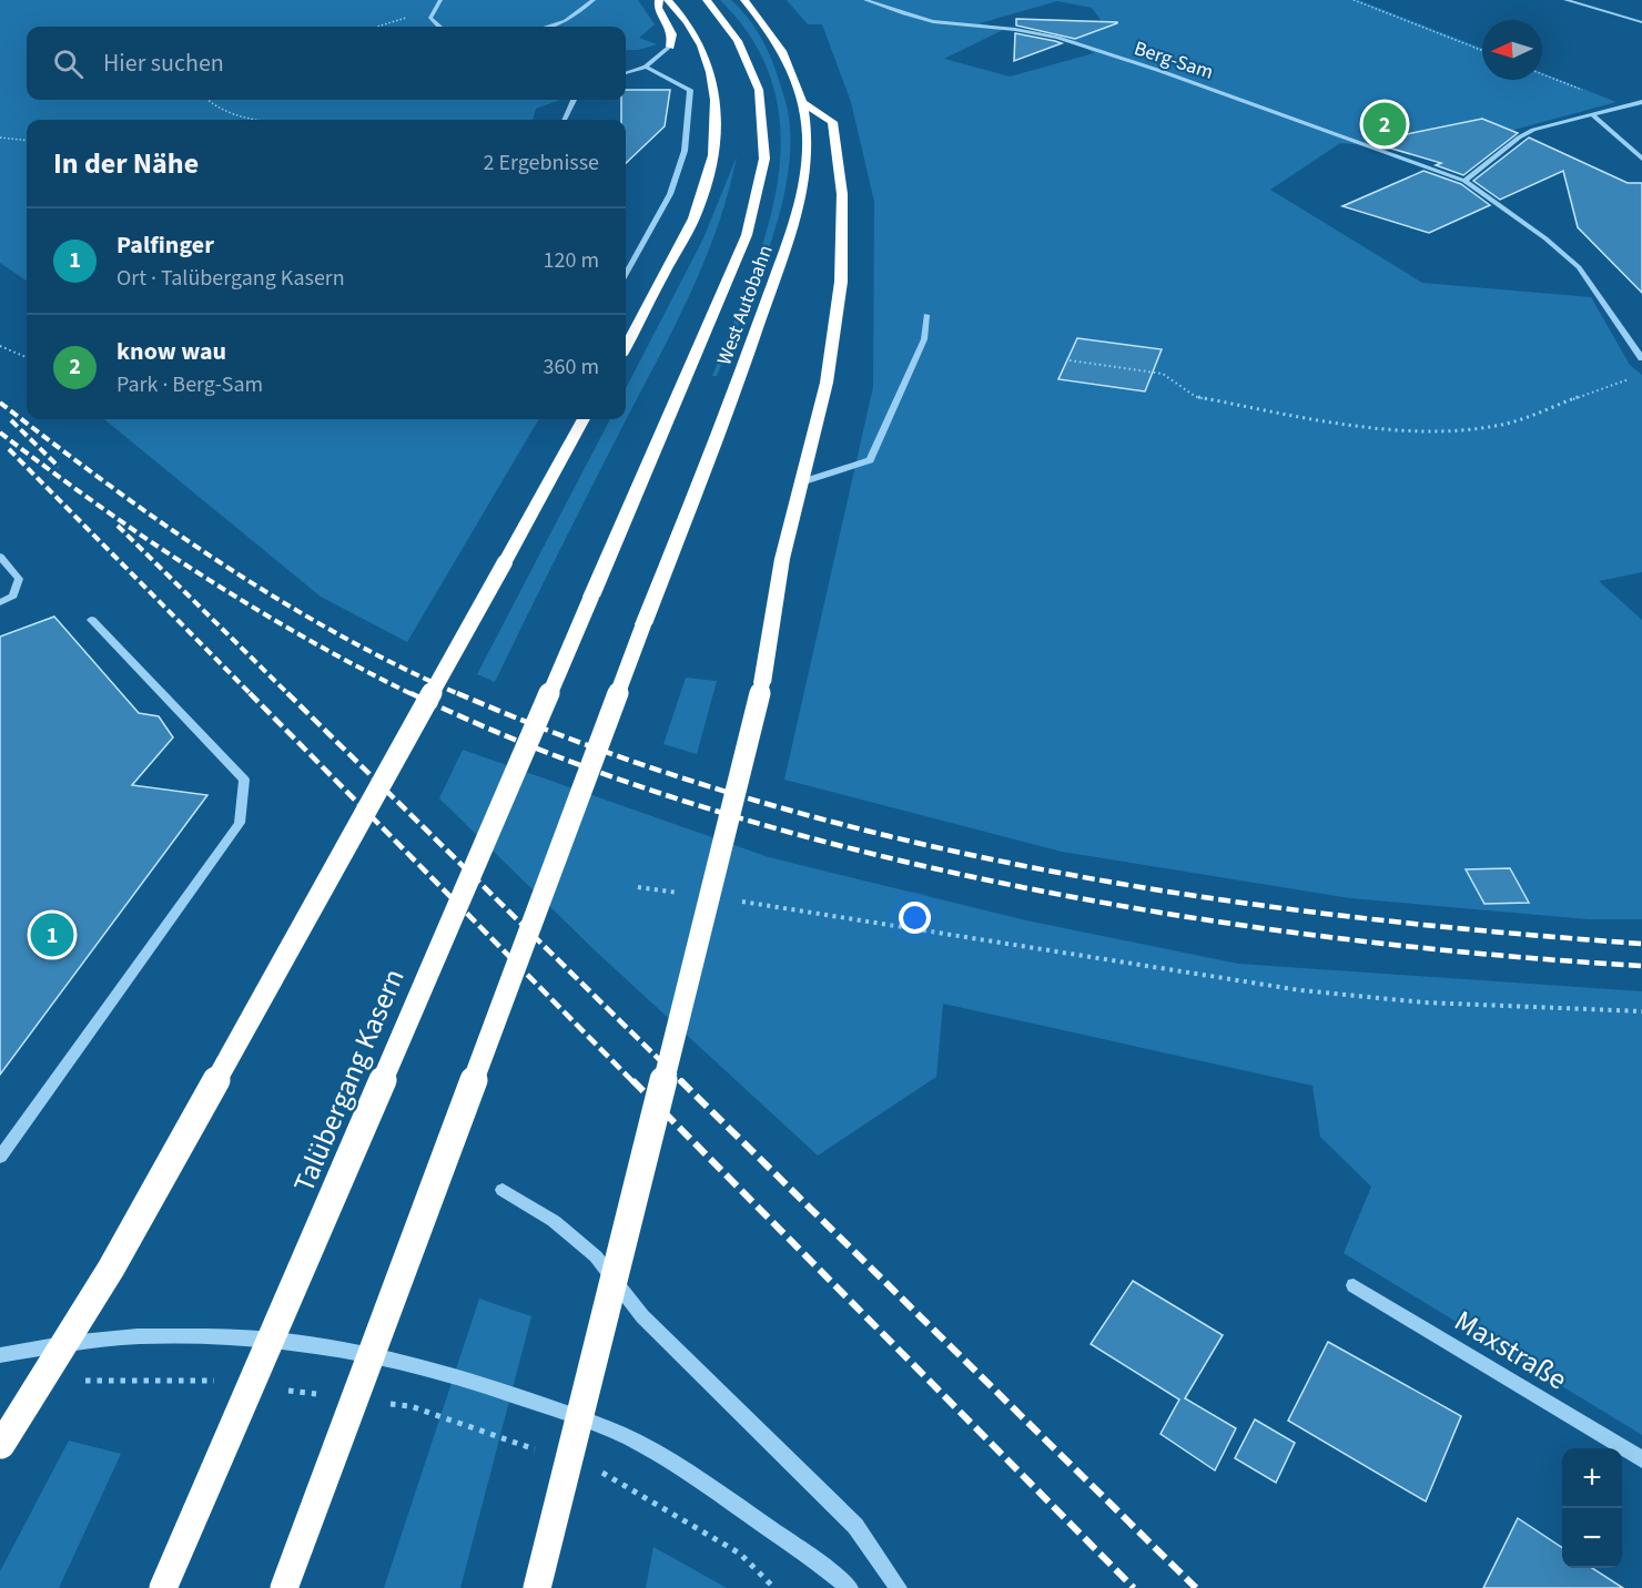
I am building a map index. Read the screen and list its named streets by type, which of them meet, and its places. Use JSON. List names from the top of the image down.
{
  "streets": {
    "highway": ["West Autobahn", "Talübergang Kasern"],
    "street": ["Berg-Sam", "Maxstraße"]
  },
  "crossings": [
    ["West Autobahn", "Talübergang Kasern"]
  ],
  "north": "left",
  "page": {
    "search": "Hier suchen",
    "pins": ["2", "1"],
    "heading": ["In der Nähe", "2 Ergebnisse"],
    "list": [
      {
        "mark": "1",
        "name": "Palfinger",
        "note": "Ort · Talübergang Kasern",
        "value": "120 m"
      },
      {
        "mark": "2",
        "name": "know wau",
        "note": "Park · Berg-Sam",
        "value": "360 m"
      }
    ],
    "map_buttons": ["+", "−"]
  }
}
